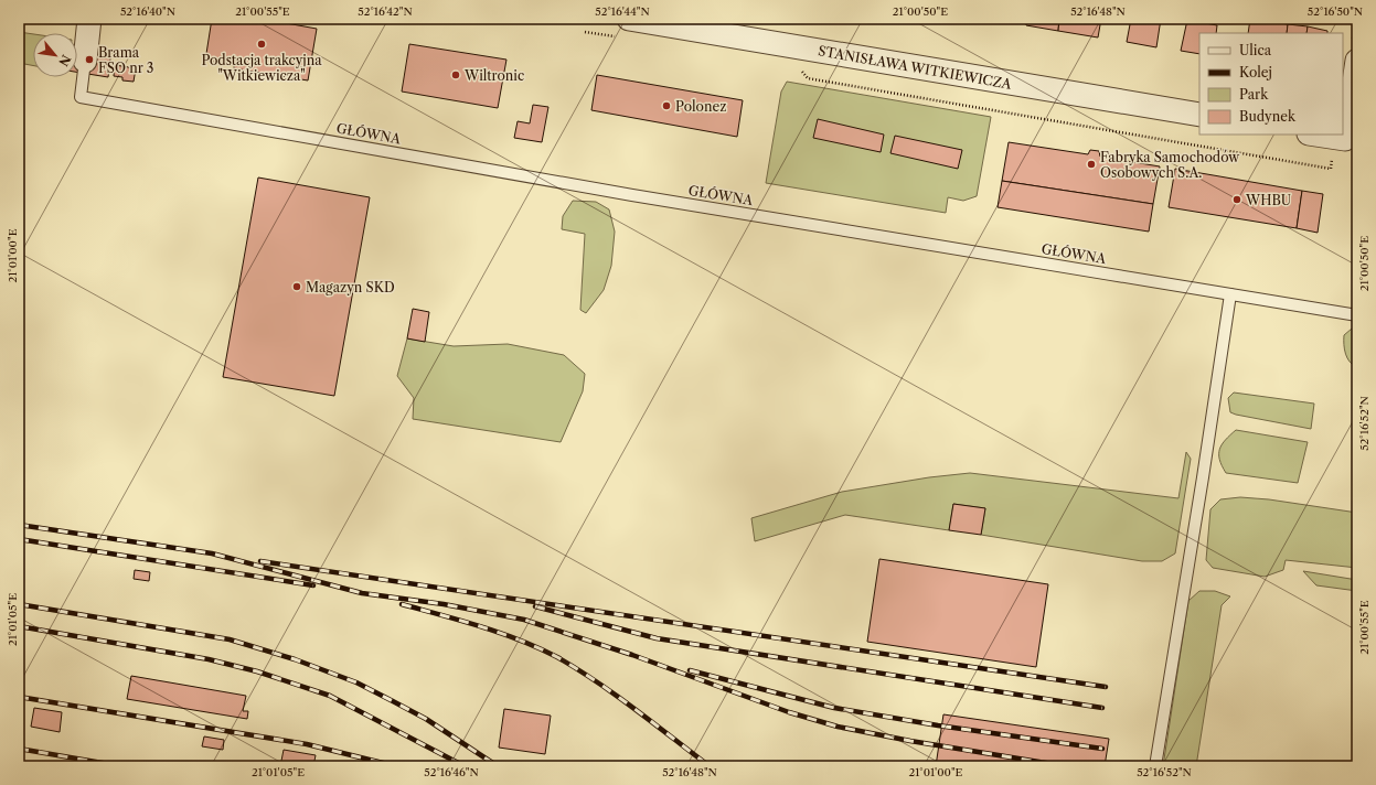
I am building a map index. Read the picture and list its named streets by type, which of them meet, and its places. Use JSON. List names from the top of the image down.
{
  "streets": {
    "street": ["STANISŁAWA WITKIEWICZA"],
    "lane": ["GŁÓWNA"]
  },
  "places": [
    "Podstacja trakcyjna \"Witkiewicza\"",
    "Brama FSO nr 3",
    "Wiltronic",
    "Polonez",
    "Fabryka Samochodów Osobowych S.A.",
    "WHBU",
    "Magazyn SKD"
  ],
  "legend": [
    "Ulica",
    "Kolej",
    "Park",
    "Budynek"
  ],
  "north": "bottom right",
  "coordinates": [
    "52°16'40\"N",
    "21°00'55\"E",
    "52°16'42\"N",
    "52°16'44\"N",
    "21°00'50\"E",
    "52°16'48\"N",
    "52°16'50\"N",
    "21°01'00\"E",
    "52°16'52\"N",
    "21°01'05\"E",
    "52°16'46\"N"
  ]
}
